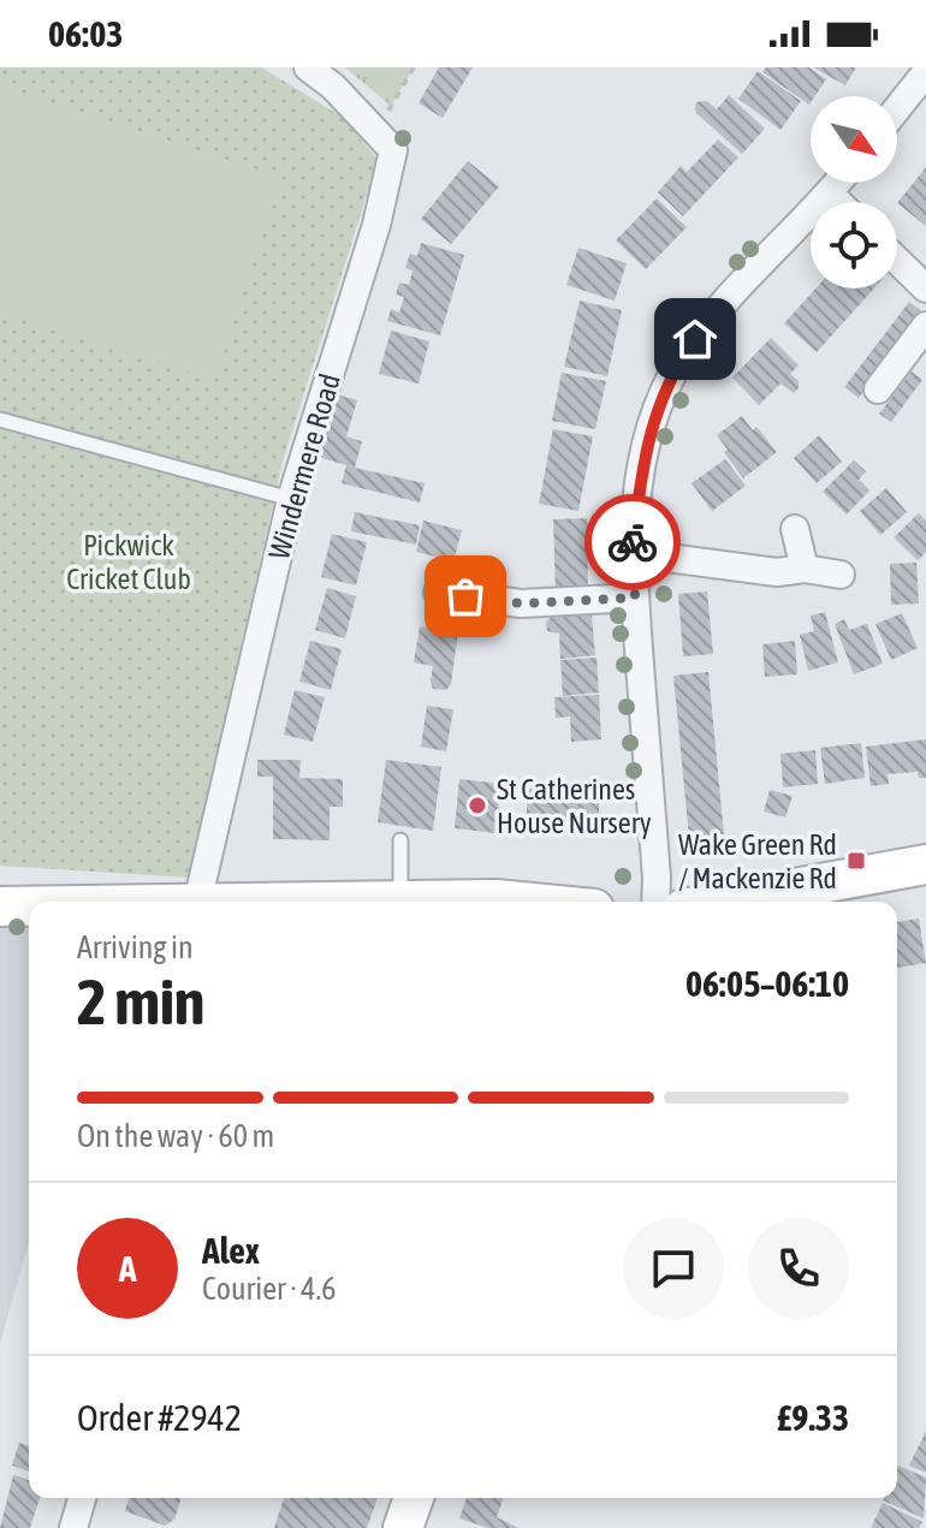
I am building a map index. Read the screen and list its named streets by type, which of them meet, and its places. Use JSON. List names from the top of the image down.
{
  "streets": {
    "street": ["Windermere Road"]
  },
  "parks": ["Pickwick Cricket Club"],
  "places": {
    "other": ["St Catherines House Nursery"],
    "transit": ["Wake Green Rd / Mackenzie Rd"]
  },
  "north": "bottom right",
  "page": {
    "status": "06:03",
    "heading": ["2 min", "Arriving in", "06:05–06:10"],
    "panel": [
      "Alex",
      "Courier · 4.6",
      "Order #2942",
      "£9.33"
    ],
    "bar": "On the way · 60 m",
    "round": "A"
  }
}
